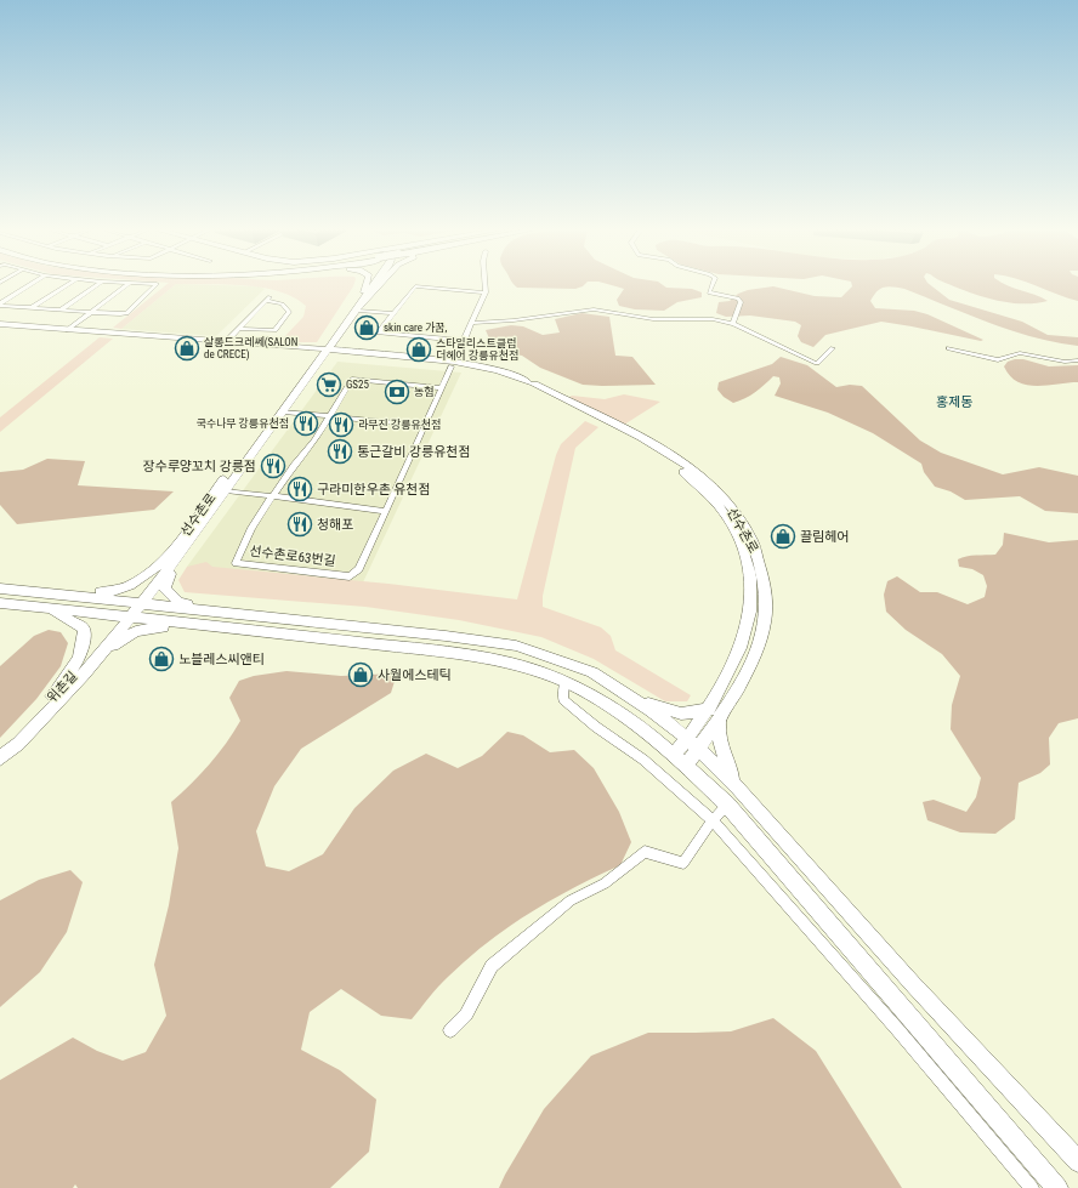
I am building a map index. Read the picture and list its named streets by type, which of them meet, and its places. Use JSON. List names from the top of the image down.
{
  "streets": {
    "street": ["선수촌로", "선수촌로63번길", "위촌길"]
  },
  "crossings": [
    ["선수촌로", "선수촌로63번길"]
  ],
  "districts": ["홍제동"],
  "places": {
    "shop": [
      "skin care 가꿈,",
      "살롱드크레쎄(SALON de CRECE)",
      "스타일리스트클럽 더헤어 강릉유천점",
      "끌림헤어",
      "노블레스씨앤티",
      "사월에스테틱"
    ],
    "supermarket": ["GS25"],
    "bank": ["농협"],
    "restaurant": [
      "국수나무 강릉유천점",
      "라무진 강릉유천점",
      "통근갈비 강릉유천점",
      "장수루양꼬치 강릉점",
      "구라미한우촌 유천점",
      "청해포"
    ]
  }
}
